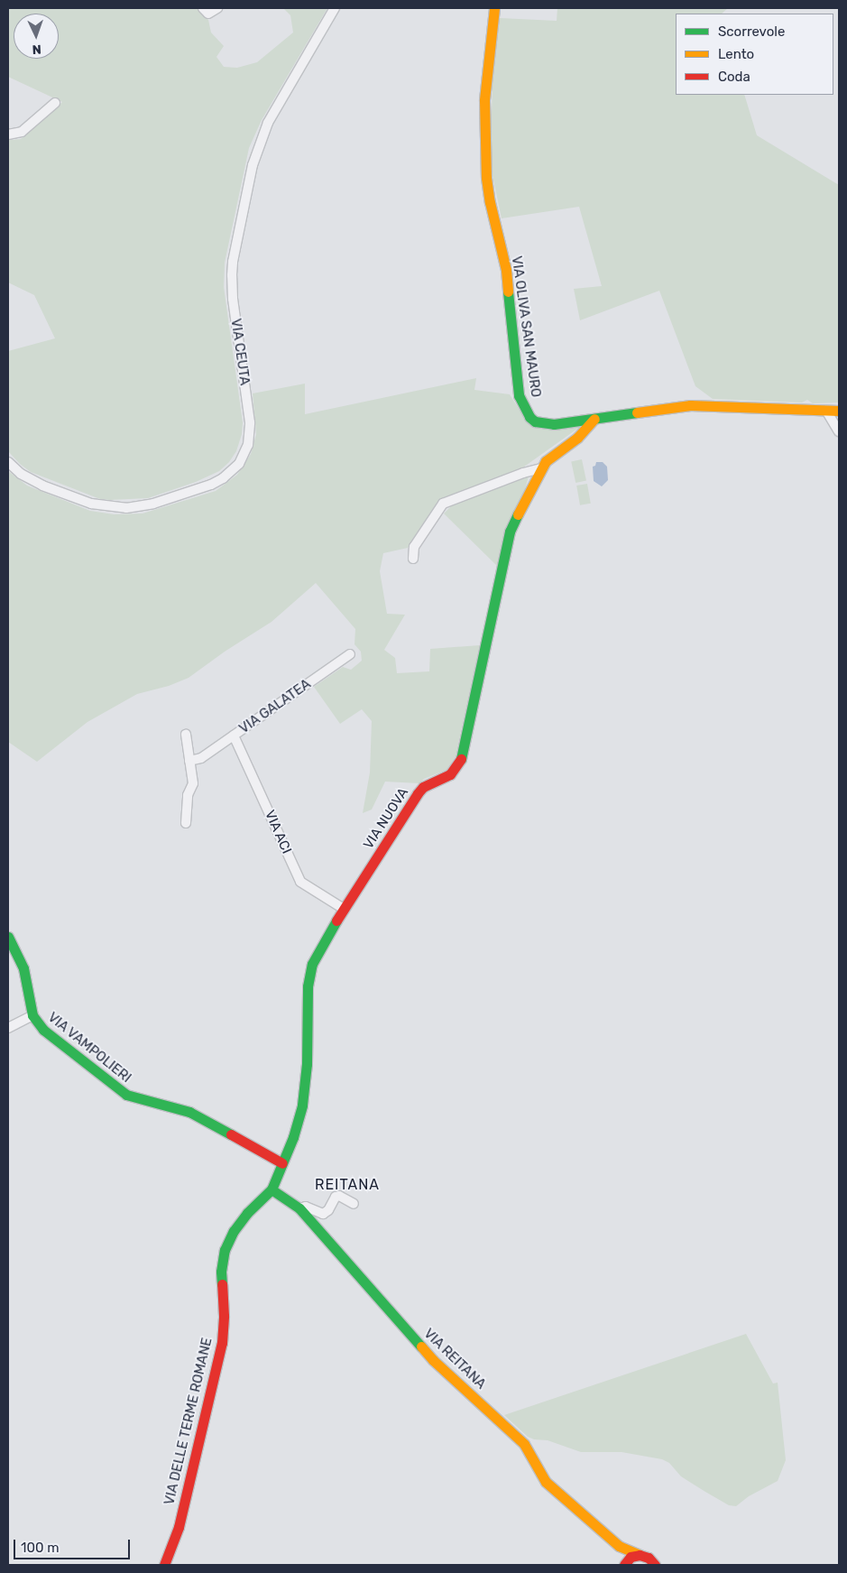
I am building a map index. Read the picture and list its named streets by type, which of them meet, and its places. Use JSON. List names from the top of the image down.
{
  "streets": {
    "street": [
      "VIA OLIVA SAN MAURO",
      "VIA CEUTA",
      "VIA GALATEA",
      "VIA NUOVA",
      "VIA ACI",
      "VIA VAMPOLIERI",
      "VIA REITANA",
      "VIA DELLE TERME ROMANE"
    ]
  },
  "crossings": [
    ["VIA OLIVA SAN MAURO", "VIA NUOVA"],
    ["VIA GALATEA", "VIA ACI"],
    ["VIA NUOVA", "VIA ACI"],
    ["VIA NUOVA", "VIA VAMPOLIERI"],
    ["VIA NUOVA", "VIA REITANA"],
    ["VIA NUOVA", "VIA DELLE TERME ROMANE"],
    ["VIA REITANA", "VIA DELLE TERME ROMANE"]
  ],
  "districts": ["REITANA"],
  "legend": ["Scorrevole", "Lento", "Coda"],
  "scale_bar": "100 m",
  "north": "bottom"
}
